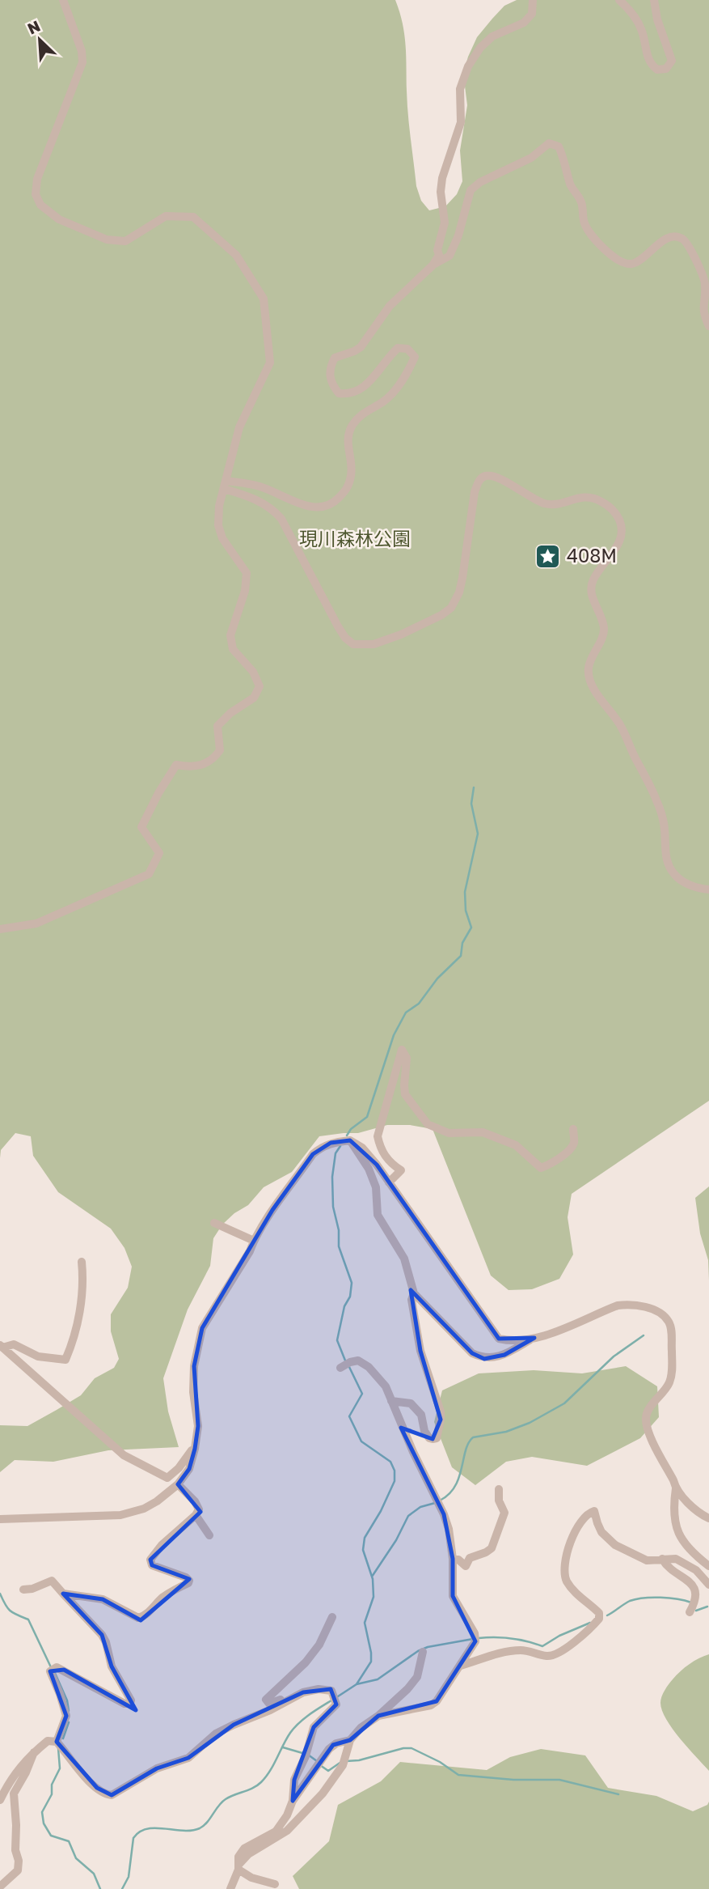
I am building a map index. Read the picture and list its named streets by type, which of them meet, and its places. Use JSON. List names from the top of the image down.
{
  "parks": ["現川森林公園"],
  "places": {
    "place": ["408M"]
  },
  "north": "top left"
}
